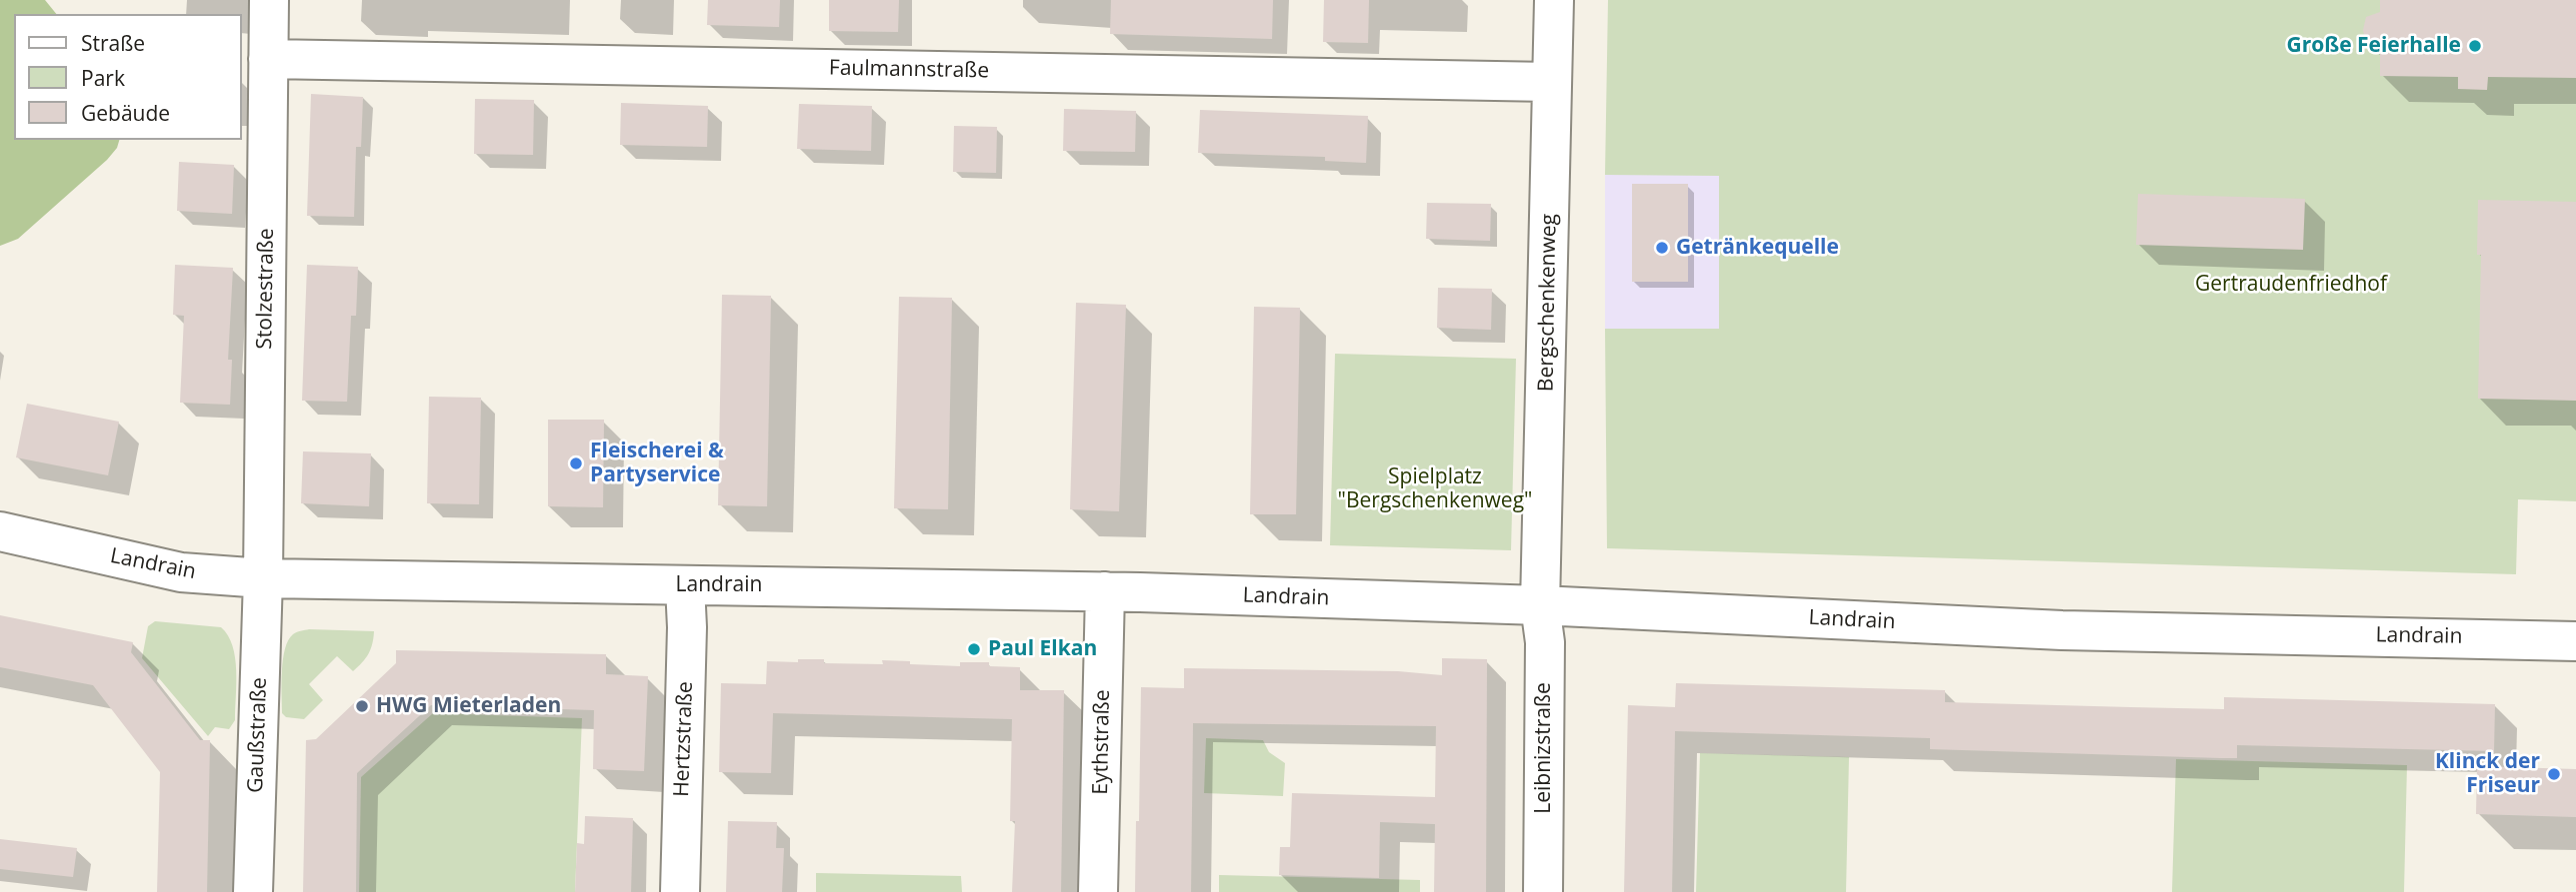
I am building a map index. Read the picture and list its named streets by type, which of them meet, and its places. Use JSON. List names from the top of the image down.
{
  "streets": {
    "street": [
      "Faulmannstraße",
      "Stolzestraße",
      "Bergschenkenweg",
      "Landrain",
      "Gaußstraße",
      "Hertzstraße",
      "Eythstraße",
      "Leibnizstraße"
    ]
  },
  "crossings": [
    ["Faulmannstraße", "Stolzestraße"],
    ["Faulmannstraße", "Bergschenkenweg"],
    ["Stolzestraße", "Landrain"],
    ["Stolzestraße", "Gaußstraße"],
    ["Bergschenkenweg", "Landrain"],
    ["Bergschenkenweg", "Leibnizstraße"],
    ["Landrain", "Gaußstraße"],
    ["Landrain", "Hertzstraße"],
    ["Landrain", "Eythstraße"],
    ["Landrain", "Leibnizstraße"]
  ],
  "parks": ["Gertraudenfriedhof", "Spielplatz \"Bergschenkenweg\""],
  "places": [
    "Große Feierhalle",
    "Getränkequelle",
    "Fleischerei & Partyservice",
    "Paul Elkan",
    "HWG Mieterladen",
    "Klinck der Friseur"
  ],
  "legend": ["Straße", "Park", "Gebäude"]
}
